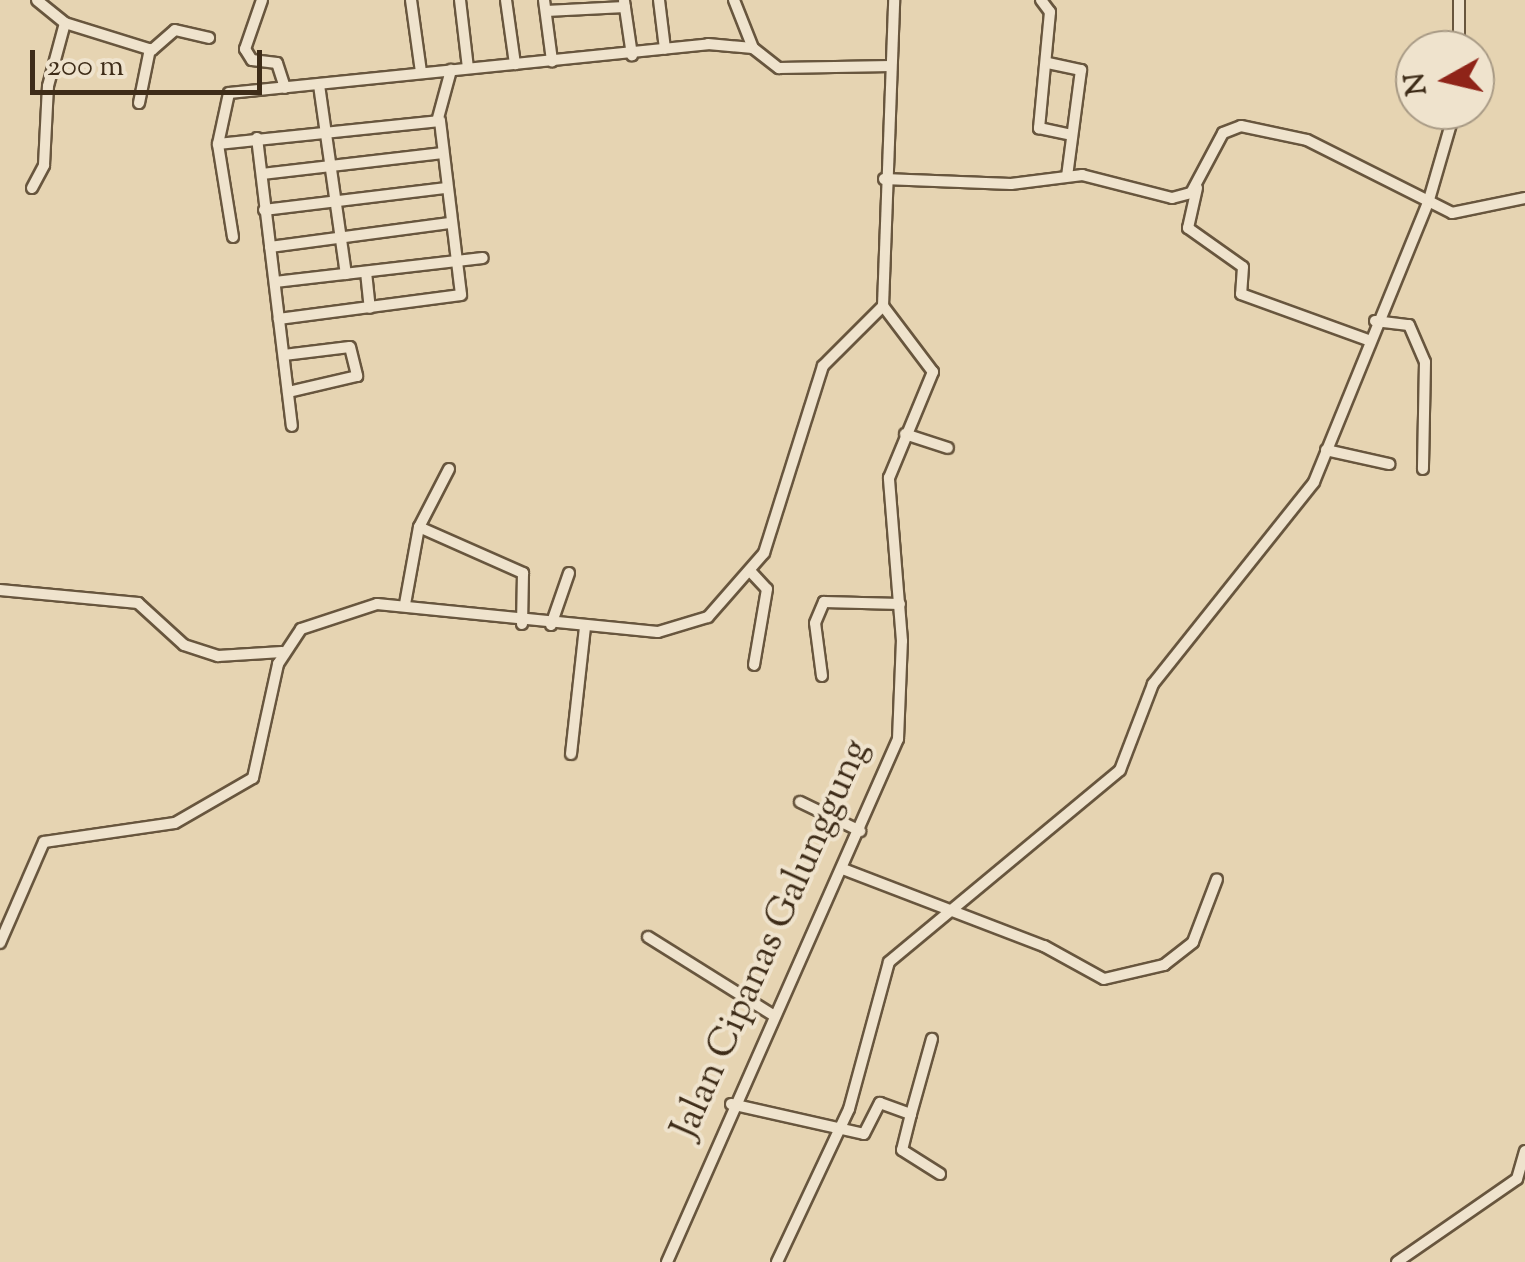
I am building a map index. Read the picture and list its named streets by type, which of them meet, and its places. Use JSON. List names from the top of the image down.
{
  "streets": {
    "street": ["Jalan Cipanas Galunggung"]
  },
  "scale_bar": "200 m",
  "north": "left"
}
